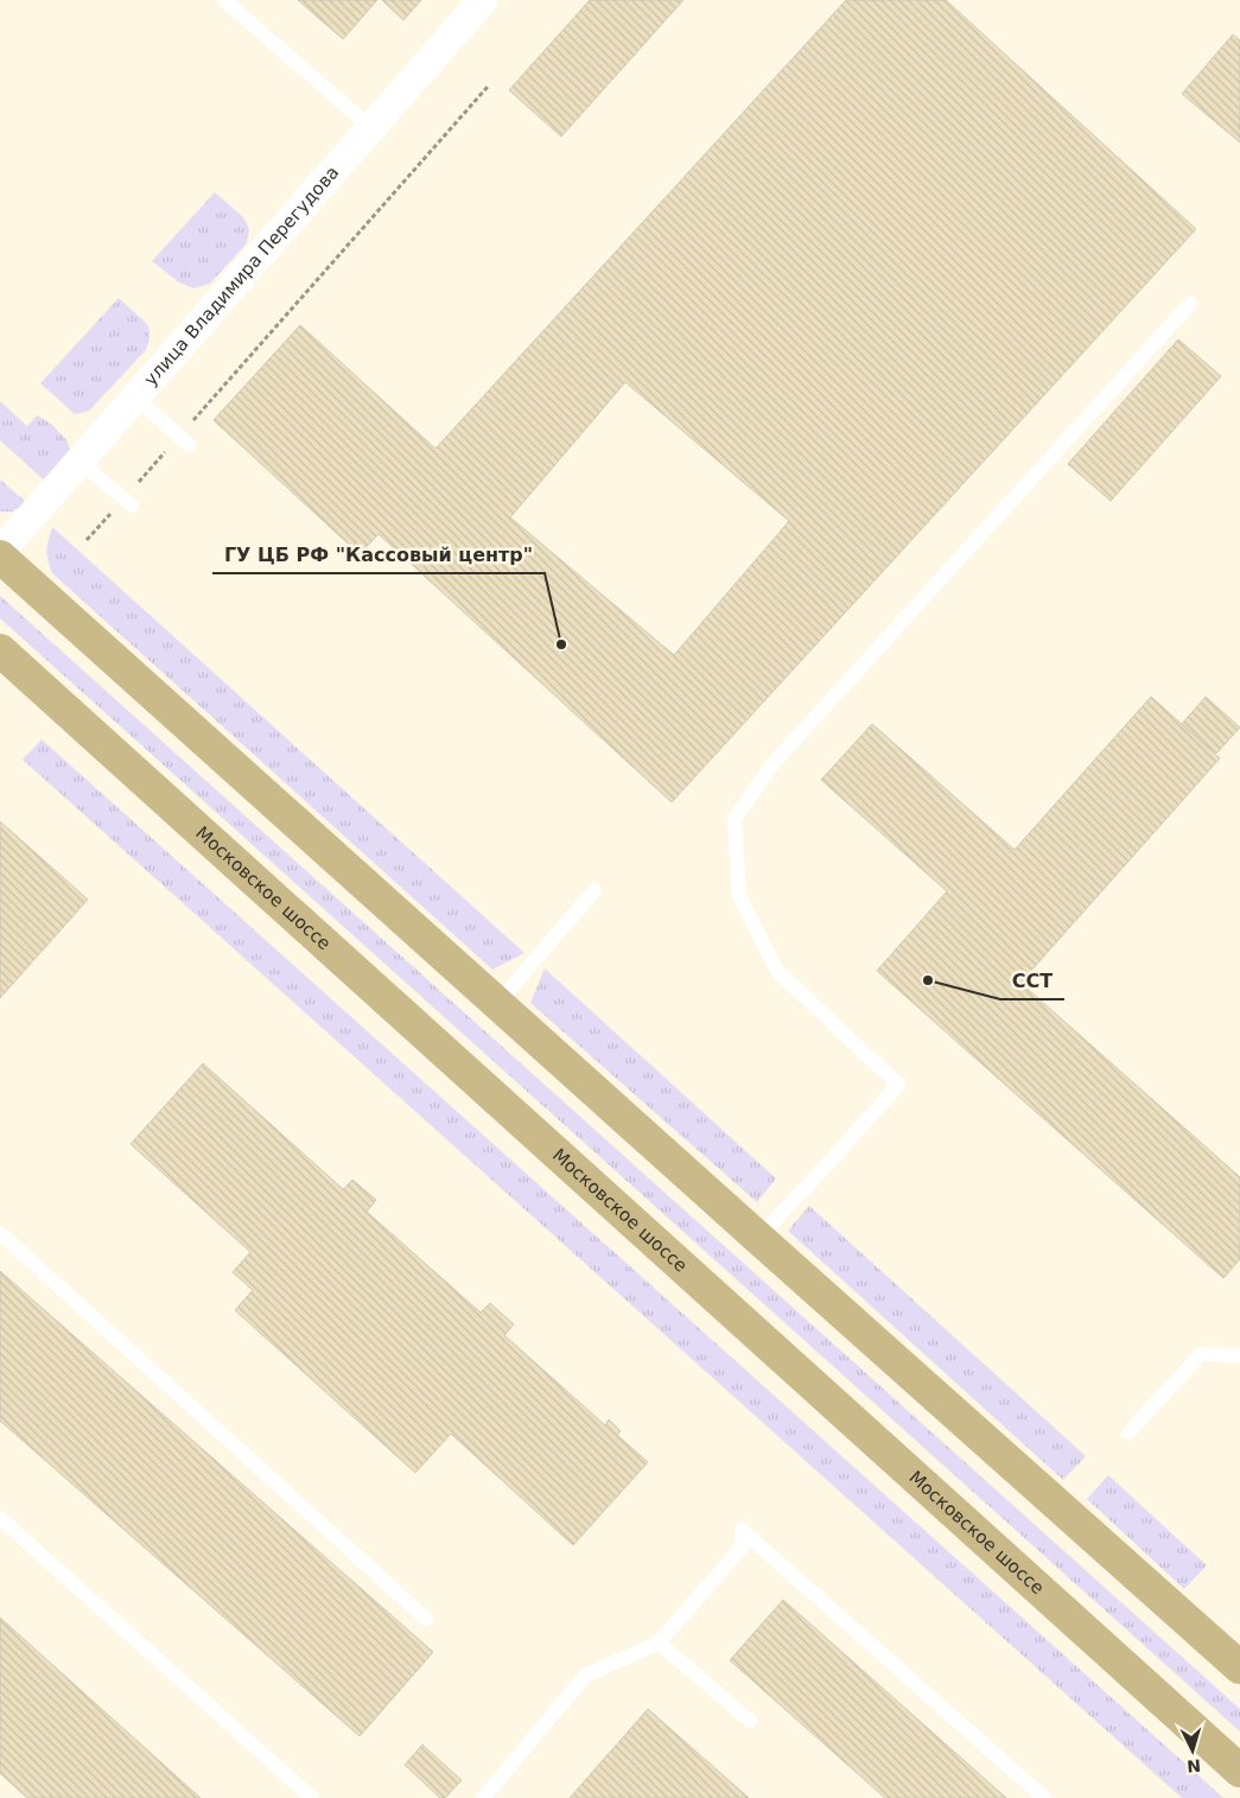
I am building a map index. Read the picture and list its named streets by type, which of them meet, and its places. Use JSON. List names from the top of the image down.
{
  "streets": {
    "main road": ["Московское шоссе"],
    "street": ["улица Владимира Перегудова"]
  },
  "places": ["ГУ ЦБ РФ \"Кассовый центр\"", "ССТ"],
  "north": "bottom"
}
